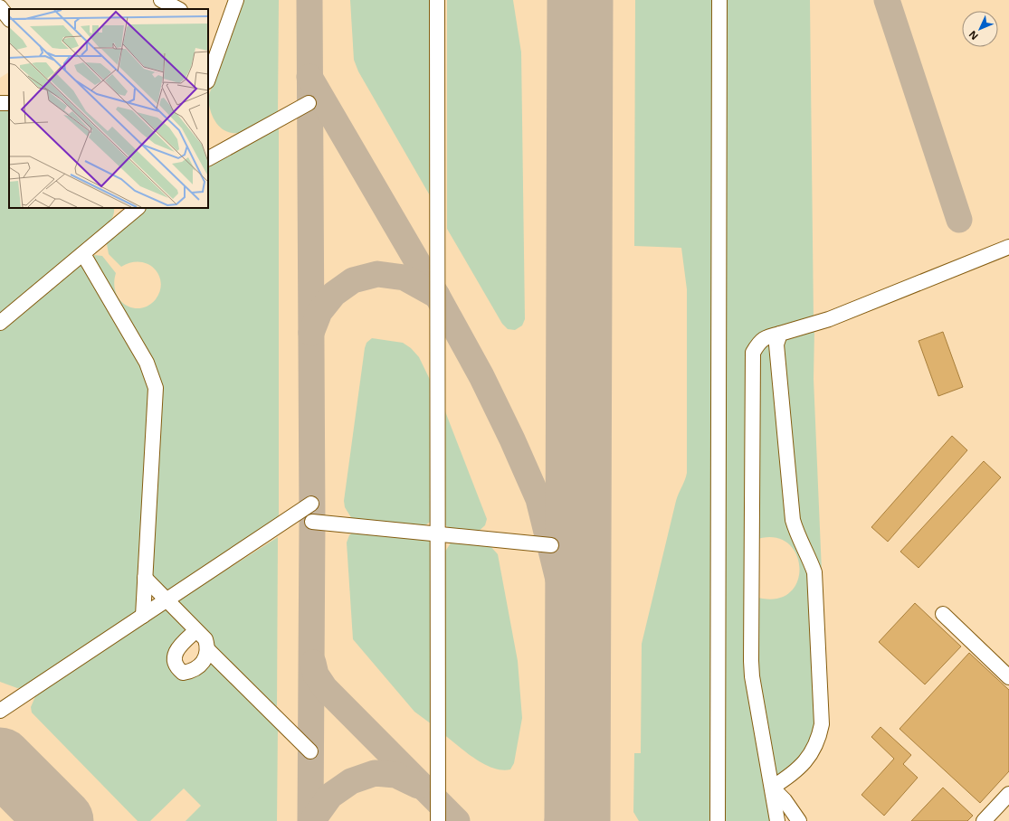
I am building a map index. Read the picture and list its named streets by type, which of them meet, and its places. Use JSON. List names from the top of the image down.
{
  "north": "bottom left"
}
